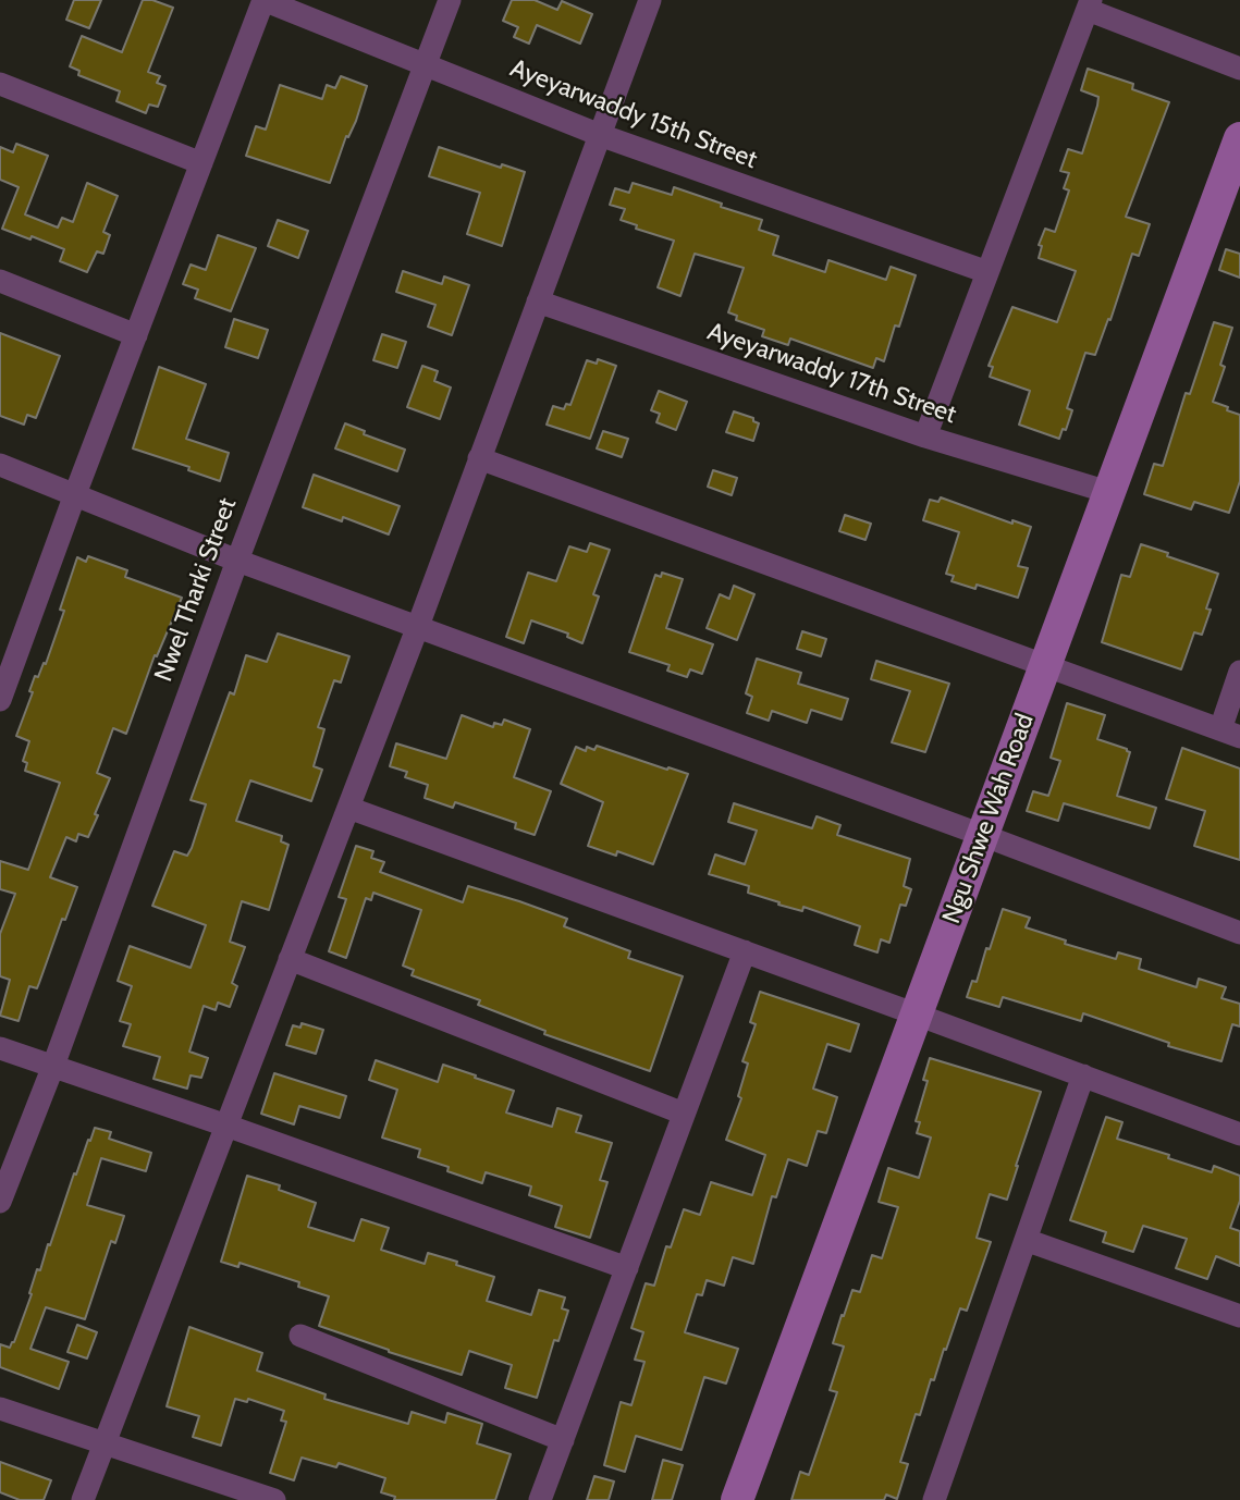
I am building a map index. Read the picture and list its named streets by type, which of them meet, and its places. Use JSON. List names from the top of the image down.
{
  "streets": {
    "street": [
      "Ayeyarwaddy 15th Street",
      "Ayeyarwaddy 17th Street",
      "Nwel Tharki Street",
      "Ngu Shwe Wah Road"
    ]
  },
  "crossings": [
    ["Ayeyarwaddy 15th Street", "Nwel Tharki Street"],
    ["Ayeyarwaddy 17th Street", "Ngu Shwe Wah Road"]
  ]
}
